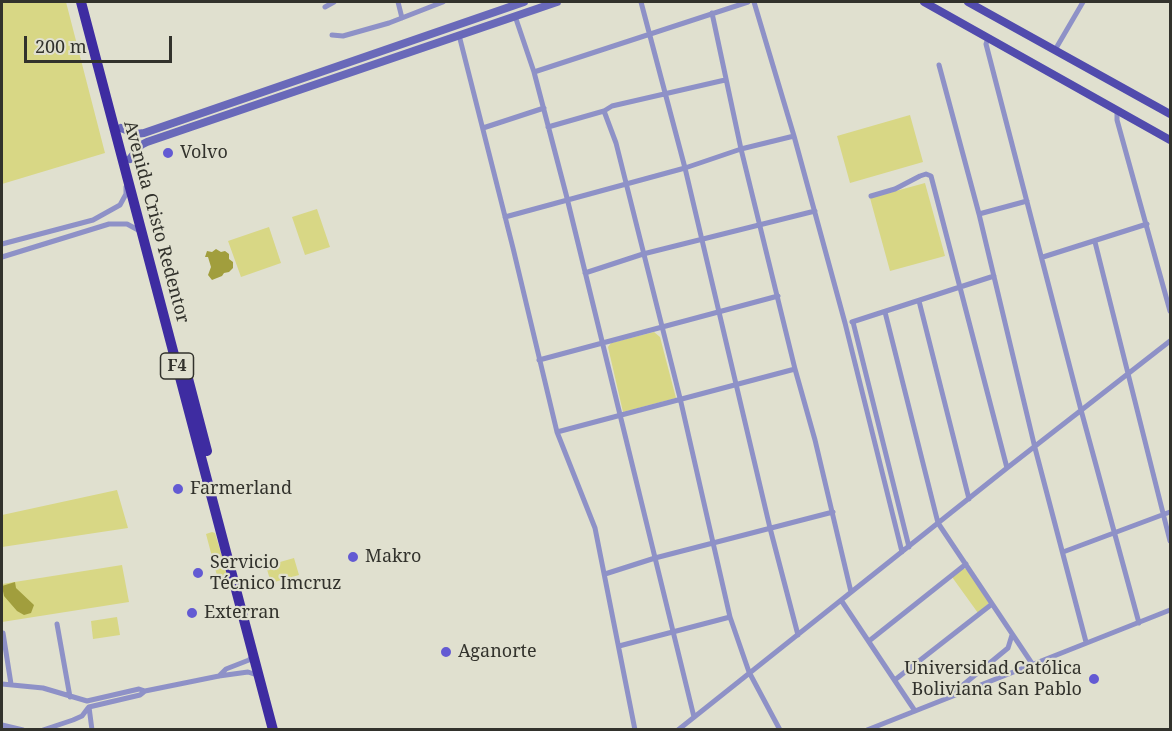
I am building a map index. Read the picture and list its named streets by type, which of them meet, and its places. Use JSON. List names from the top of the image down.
{
  "streets": {
    "highway": ["Avenida Cristo Redentor", "F4"]
  },
  "places": [
    "Volvo",
    "Farmerland",
    "Makro",
    "Servicio Técnico Imcruz",
    "Exterran",
    "Aganorte",
    "Universidad Católica Boliviana San Pablo"
  ],
  "scale_bar": "200 m"
}
